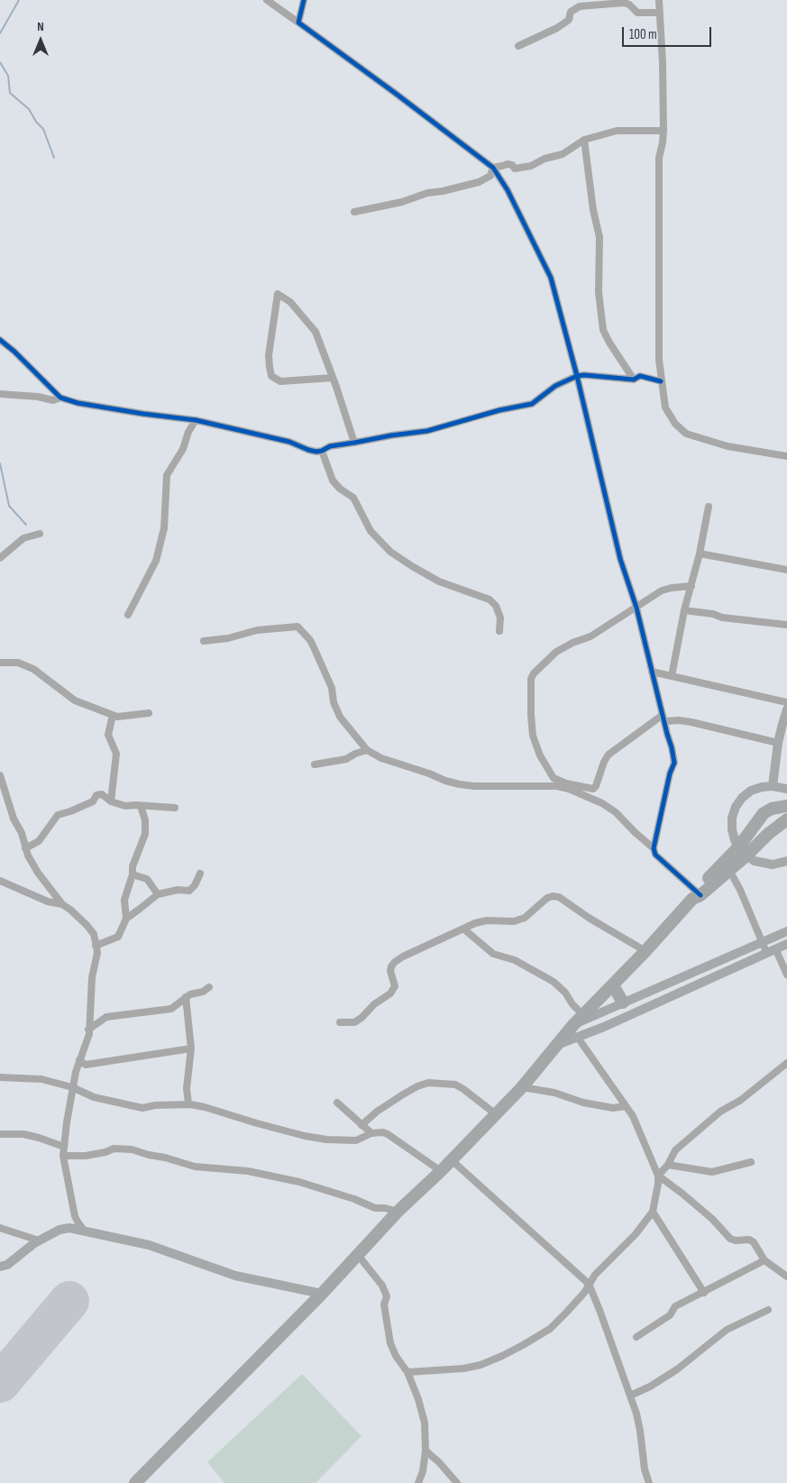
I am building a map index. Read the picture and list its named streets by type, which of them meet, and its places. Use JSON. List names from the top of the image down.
{
  "scale_bar": "100 m",
  "north": "top"
}
